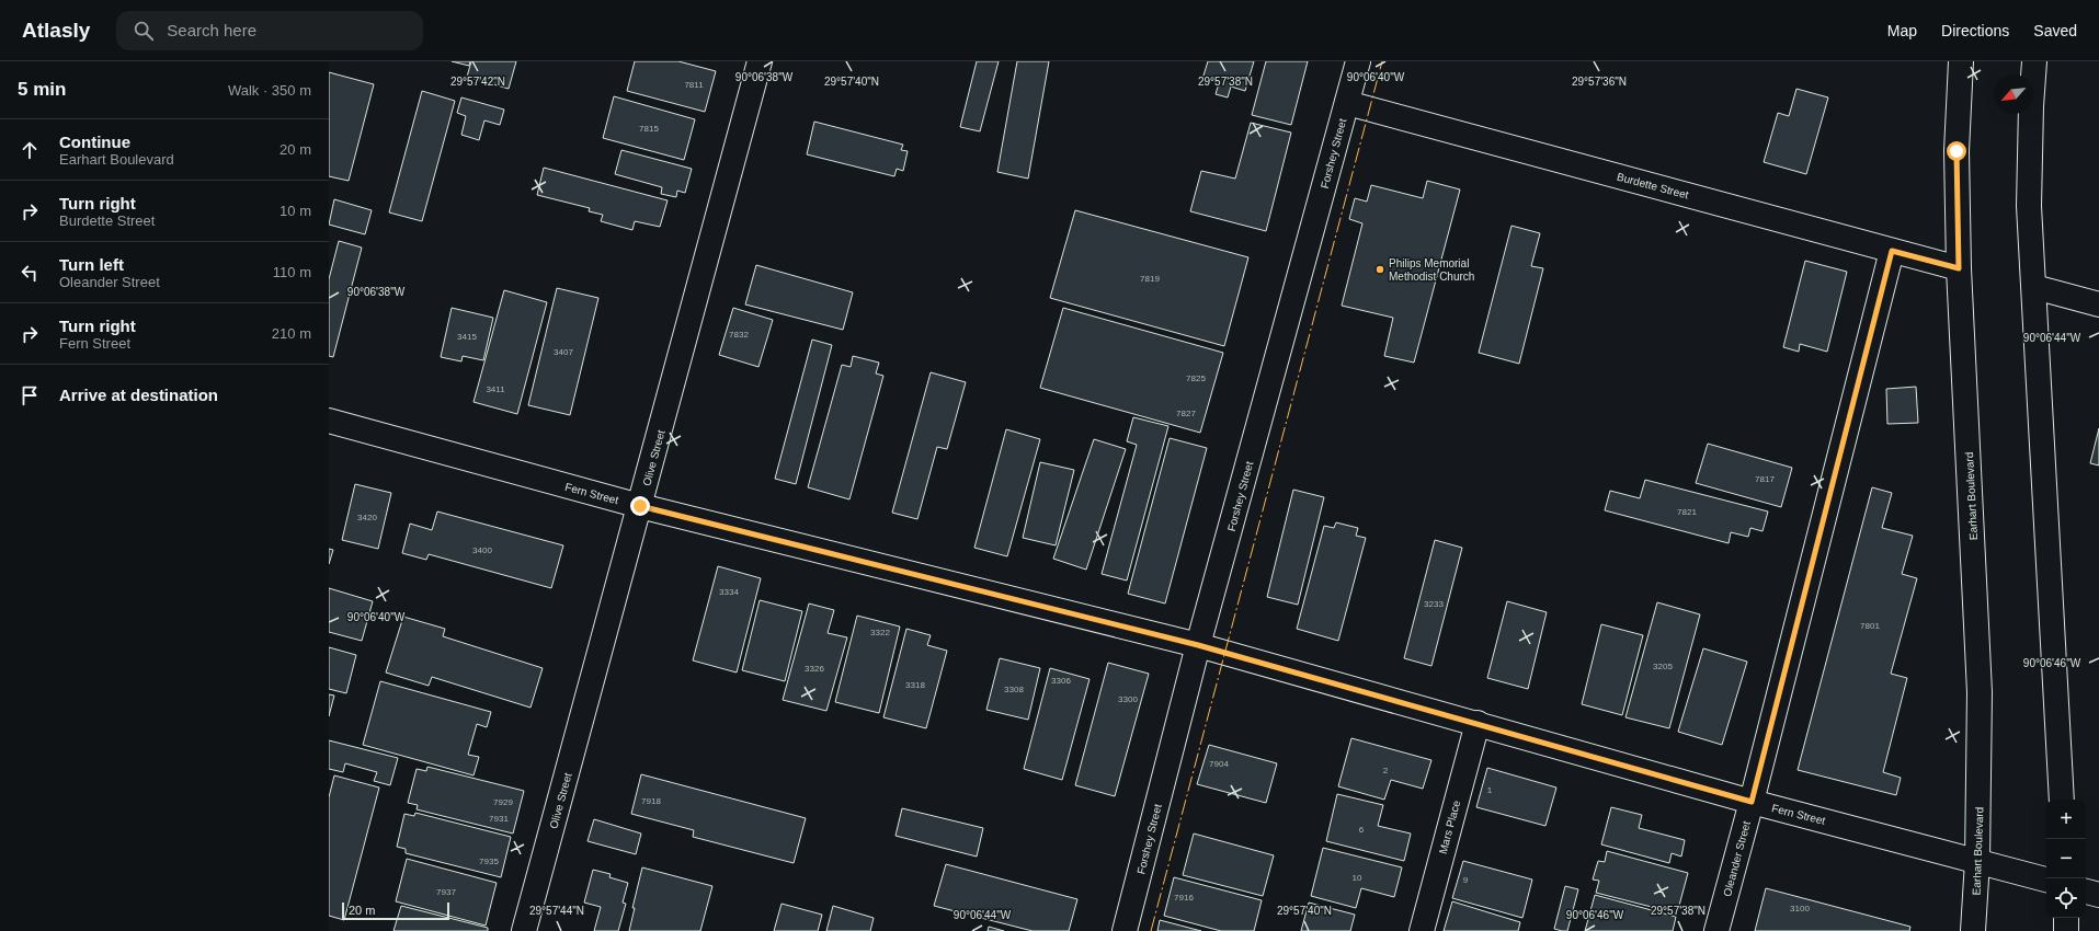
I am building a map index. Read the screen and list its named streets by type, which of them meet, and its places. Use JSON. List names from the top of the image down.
{
  "streets": {
    "street": [
      "Forshey Street",
      "Burdette Street",
      "Olive Street",
      "Fern Street",
      "Earhart Boulevard",
      "Mars Place",
      "Oleander Street"
    ]
  },
  "crossings": [
    ["Forshey Street", "Burdette Street"],
    ["Forshey Street", "Fern Street"],
    ["Burdette Street", "Earhart Boulevard"],
    ["Burdette Street", "Oleander Street"],
    ["Olive Street", "Fern Street"],
    ["Fern Street", "Earhart Boulevard"],
    ["Fern Street", "Mars Place"],
    ["Fern Street", "Oleander Street"]
  ],
  "places": ["Philips Memorial Methodist Church"],
  "house_numbers": [
    "7811",
    "7815",
    "7819",
    "7832",
    "3415",
    "3407",
    "7825",
    "3411",
    "7827",
    "7817",
    "7821",
    "3420",
    "3400",
    "3334",
    "3233",
    "7801",
    "3322",
    "3205",
    "3326",
    "3306",
    "3318",
    "3308",
    "3300",
    "7904",
    "2",
    "1",
    "7918",
    "7929",
    "7931",
    "6",
    "7935",
    "10",
    "9",
    "7937",
    "7916",
    "3100"
  ],
  "scale_bar": "20 m",
  "north": "bottom left",
  "page": {
    "header": "Atlasly",
    "search": "Search here",
    "nav": ["Map", "Directions", "Saved"],
    "heading": ["5 min", "Walk · 350 m"],
    "list": [
      ["Continue", "Earhart Boulevard", "20 m"],
      ["Turn right", "Burdette Street", "10 m"],
      ["Turn left", "Oleander Street", "110 m"],
      ["Turn right", "Fern Street", "210 m"],
      "Arrive at destination"
    ],
    "map_buttons": ["+", "−"],
    "scale": "20 m"
  },
  "coordinates": [
    "90°06'38\"W",
    "90°06'40\"W",
    "29°57'42\"N",
    "29°57'40\"N",
    "29°57'38\"N",
    "29°57'36\"N",
    "90°06'44\"W",
    "90°06'46\"W",
    "29°57'44\"N"
  ]
}
